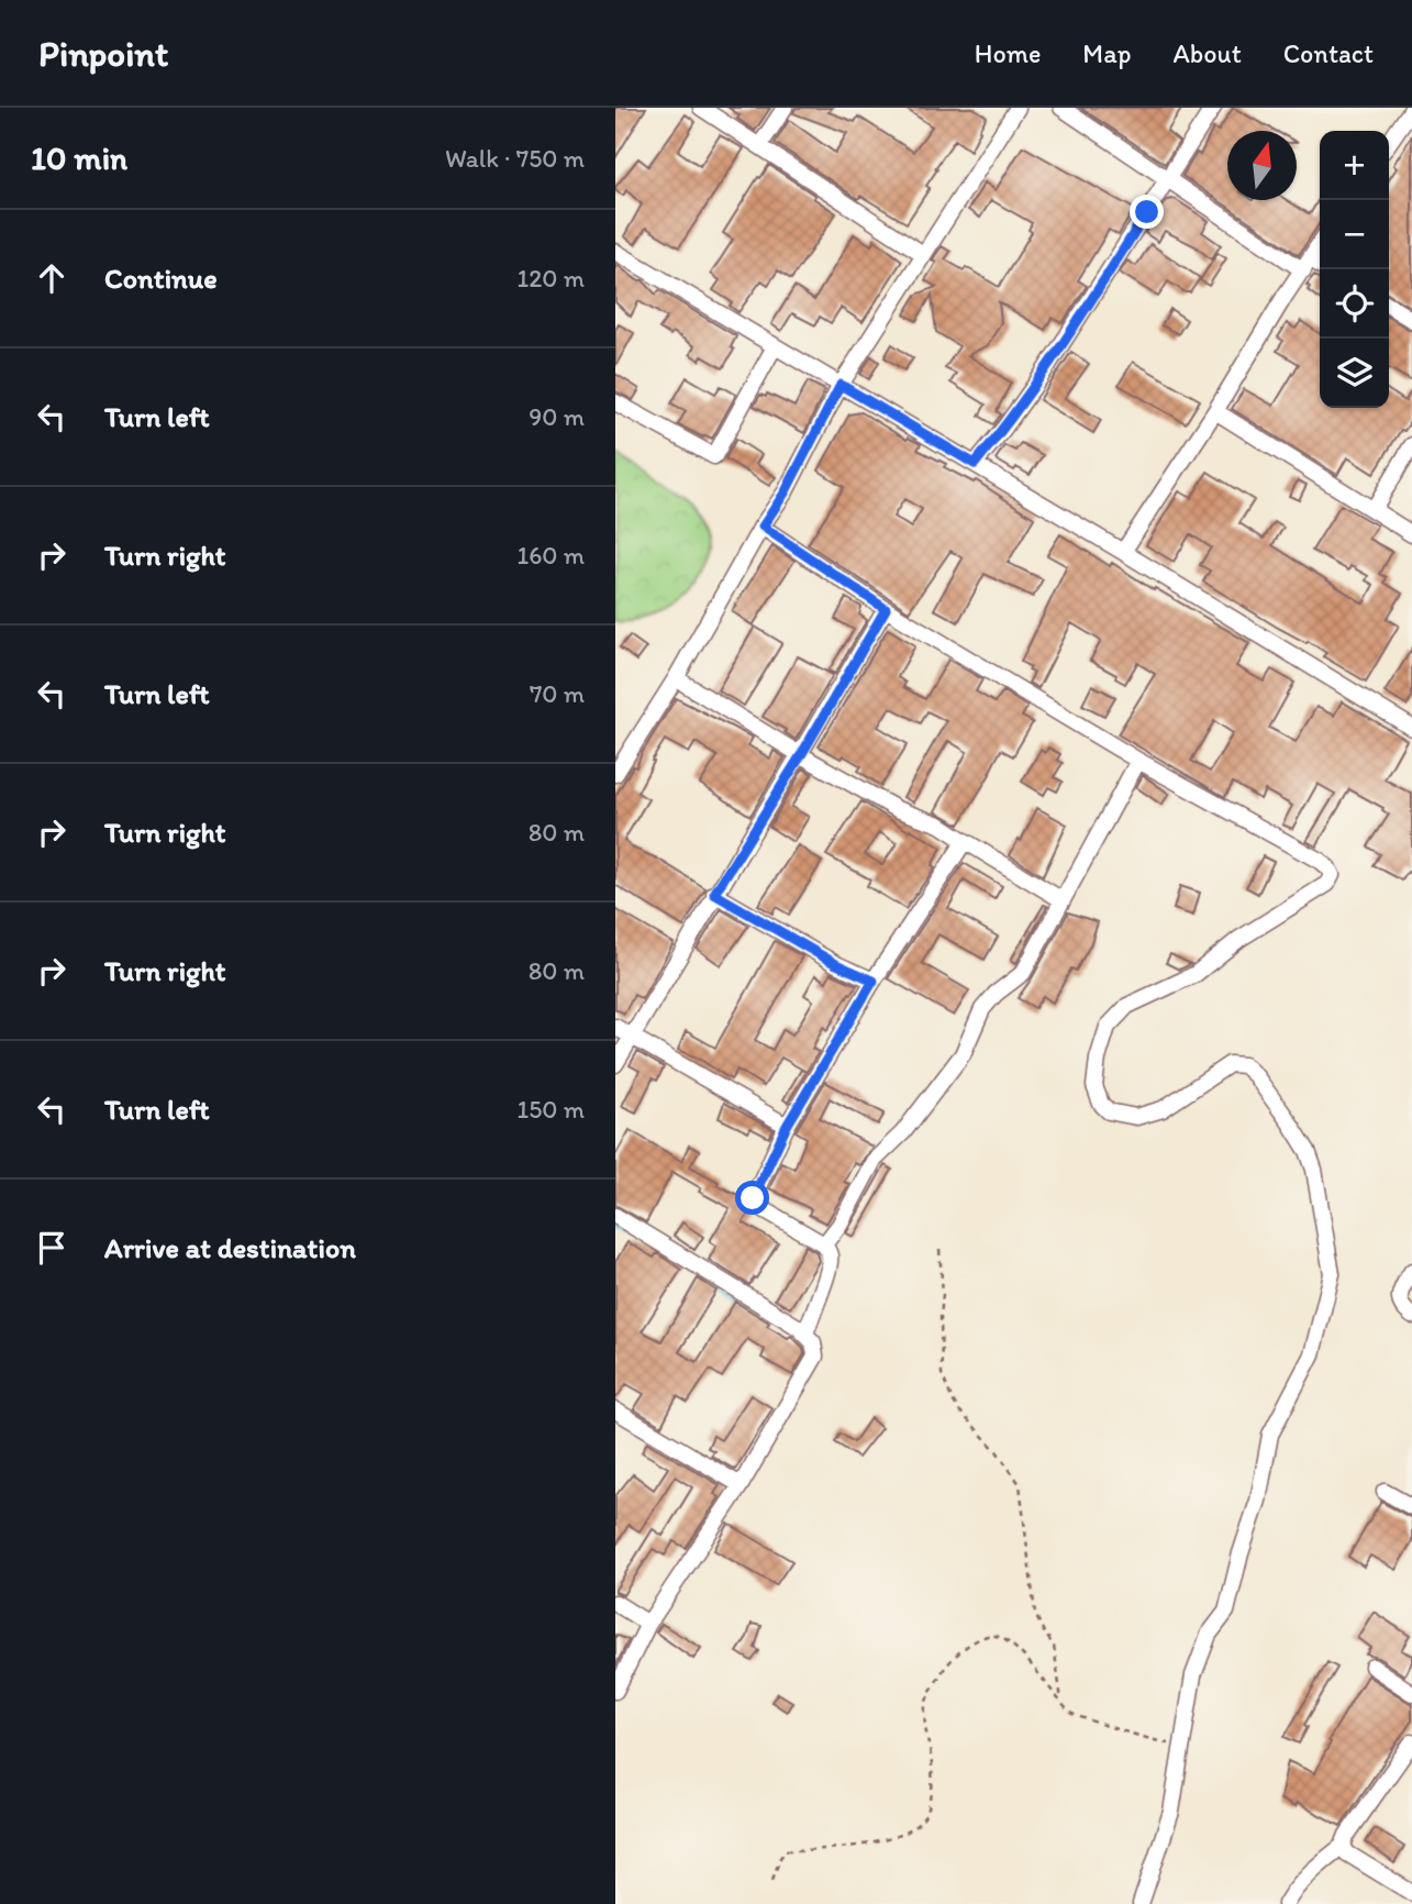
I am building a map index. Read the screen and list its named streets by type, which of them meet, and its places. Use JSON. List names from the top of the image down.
{
  "north": "top",
  "page": {
    "header": "Pinpoint",
    "nav": [
      "Home",
      "Map",
      "About",
      "Contact"
    ],
    "heading": ["10 min", "Walk · 750 m"],
    "map_buttons": ["+", "−"],
    "list": [
      ["Continue", "120 m"],
      ["Turn left", "90 m"],
      ["Turn right", "160 m"],
      ["Turn left", "70 m"],
      ["Turn right", "80 m"],
      ["Turn right", "80 m"],
      ["Turn left", "150 m"],
      "Arrive at destination"
    ]
  }
}
